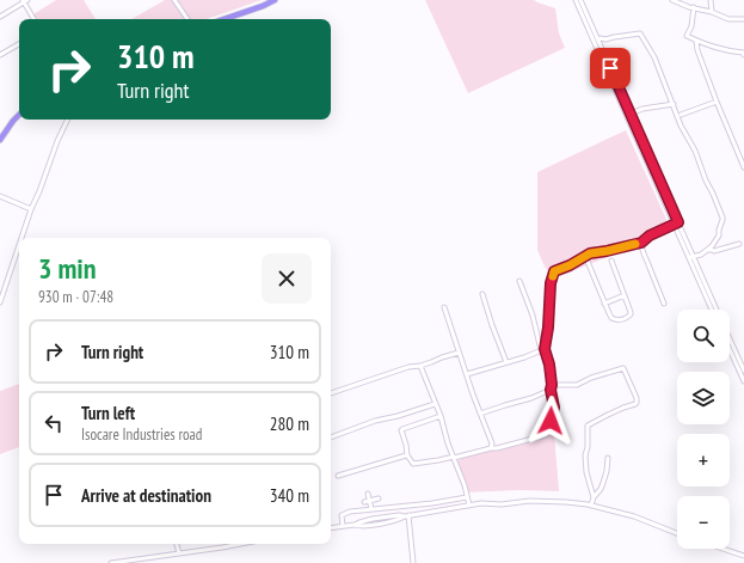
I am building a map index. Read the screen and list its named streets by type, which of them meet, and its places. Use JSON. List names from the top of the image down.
{
  "page": {
    "turn": ["310 m", "Turn right"],
    "heading": ["3 min", "930 m · 07:48"],
    "map_buttons": ["+", "−"],
    "list": [
      {
        "name": "Turn right",
        "value": "310 m"
      },
      {
        "name": "Turn left",
        "note": "Isocare Industries road",
        "value": "280 m"
      },
      {
        "name": "Arrive at destination",
        "value": "340 m"
      }
    ]
  }
}
